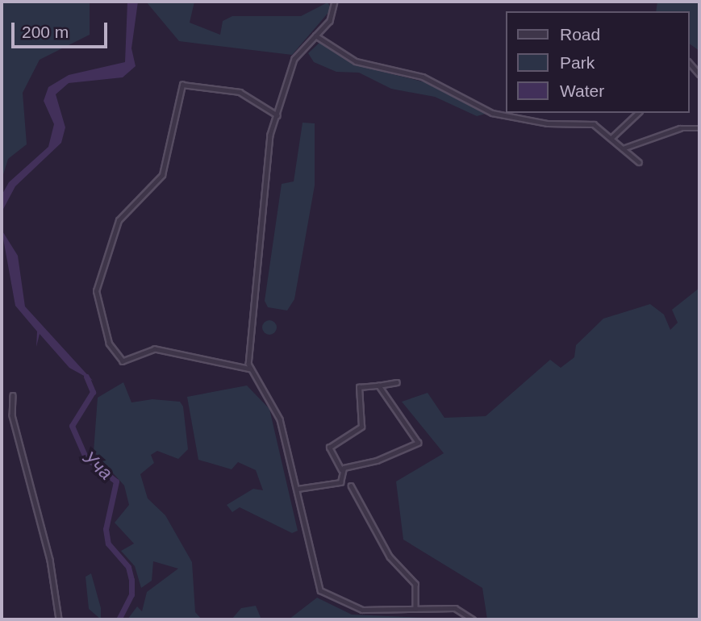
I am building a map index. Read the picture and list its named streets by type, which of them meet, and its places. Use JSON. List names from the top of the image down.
{
  "water": ["Уча"],
  "legend": ["Road", "Park", "Water"],
  "scale_bar": "200 m"
}
